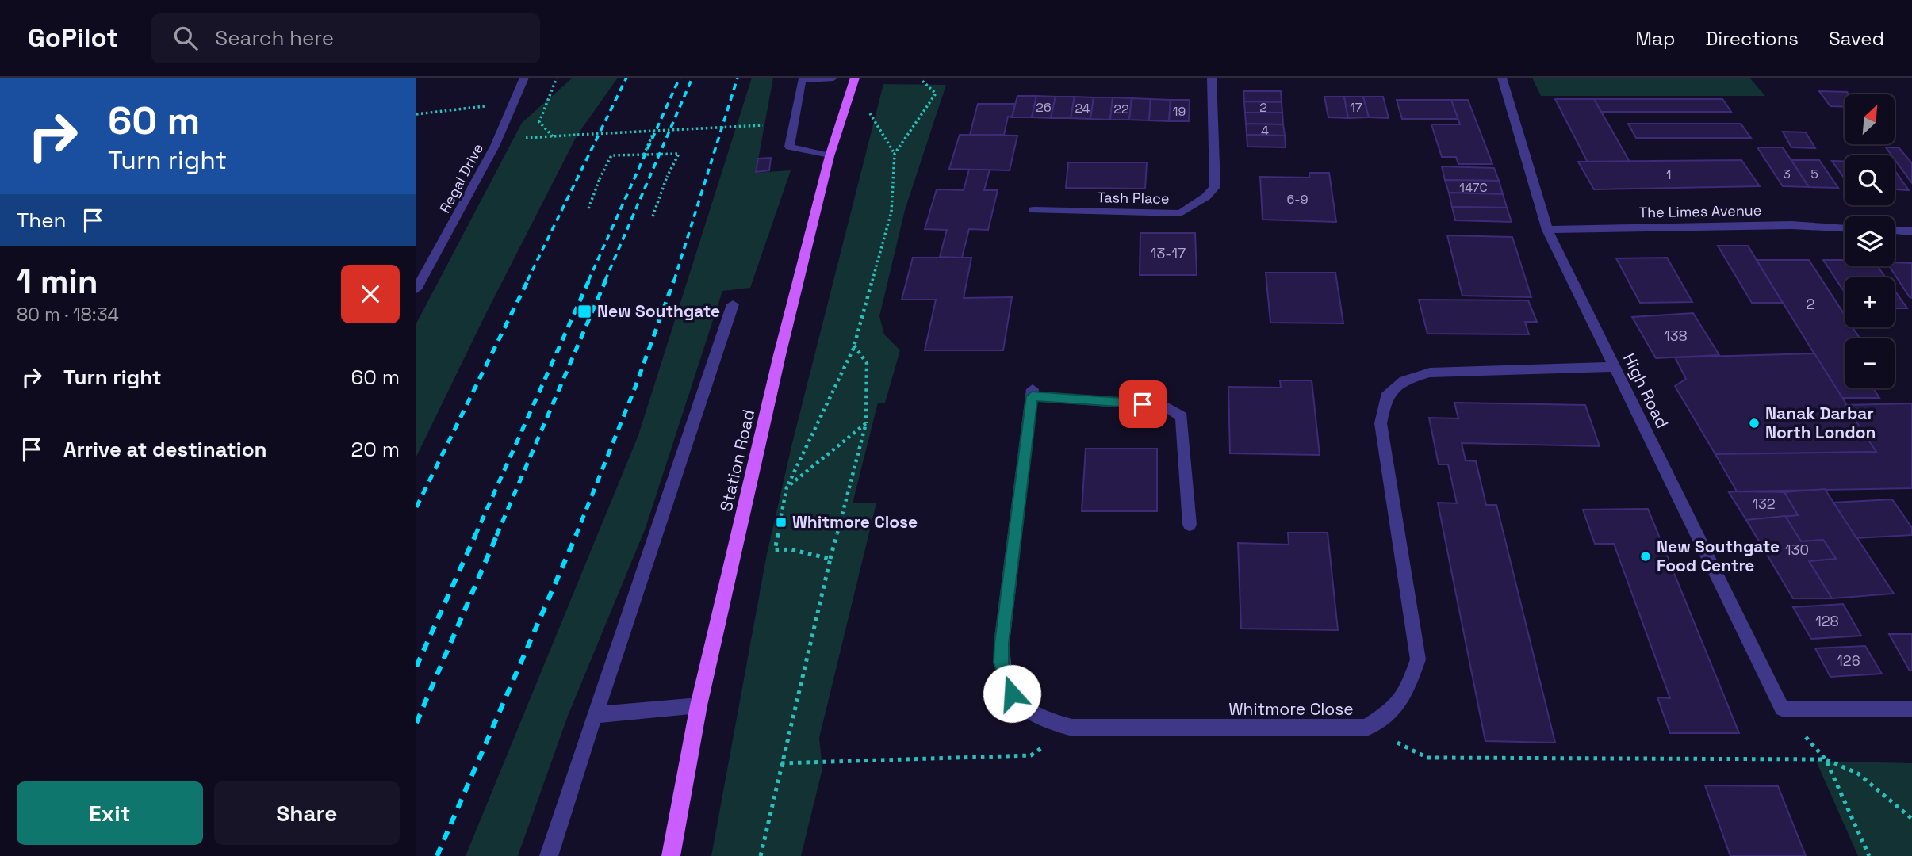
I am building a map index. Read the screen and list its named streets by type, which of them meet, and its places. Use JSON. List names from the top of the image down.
{
  "streets": {
    "main road": ["Station Road"],
    "street": [
      "Regal Drive",
      "Tash Place",
      "The Limes Avenue",
      "High Road",
      "Whitmore Close"
    ]
  },
  "crossings": [
    ["The Limes Avenue", "High Road"],
    ["High Road", "Whitmore Close"]
  ],
  "places": {
    "transit": ["New Southgate", "Whitmore Close"],
    "other": ["Nanak Darbar North London", "New Southgate Food Centre"]
  },
  "house_numbers": [
    "26",
    "2",
    "17",
    "24",
    "22",
    "19",
    "4",
    "3",
    "5",
    "1",
    "147C",
    "6-9",
    "13-17",
    "2",
    "138",
    "132",
    "130",
    "128",
    "126"
  ],
  "north": "top right",
  "page": {
    "header": "GoPilot",
    "search": "Search here",
    "nav": ["Map", "Directions", "Saved"],
    "turn": ["60 m", "Turn right"],
    "map_buttons": ["+", "−"],
    "then": "Then",
    "heading": ["1 min", "80 m · 18:34"],
    "list": [
      {
        "name": "Turn right",
        "value": "60 m"
      },
      {
        "name": "Arrive at destination",
        "value": "20 m"
      }
    ],
    "buttons": ["Exit", "Share"]
  }
}
